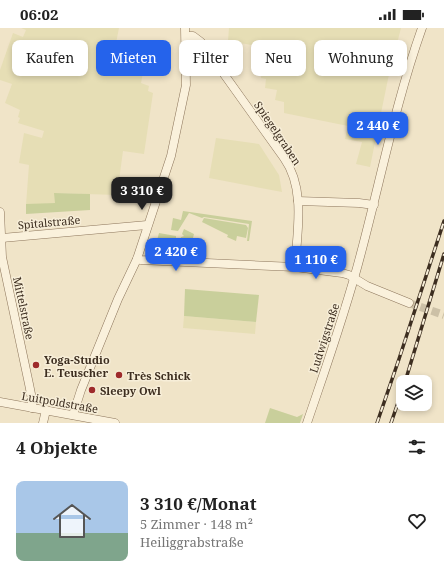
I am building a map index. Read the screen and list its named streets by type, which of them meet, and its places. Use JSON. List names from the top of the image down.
{
  "streets": {
    "street": [
      "Spiegelgraben",
      "Spitalstraße",
      "Mittelstraße",
      "Ludwigstraße",
      "Luitpoldstraße"
    ]
  },
  "crossings": [
    ["Spitalstraße", "Mittelstraße"],
    ["Mittelstraße", "Luitpoldstraße"]
  ],
  "places": ["Yoga-Studio E. Teuscher", "Très Schick", "Sleepy Owl"],
  "page": {
    "status": "06:02",
    "chip": [
      "Kaufen",
      "Mieten",
      "Filter",
      "Neu",
      "Wohnung"
    ],
    "price": [
      "2 440 €",
      "3 310 €",
      "2 420 €",
      "1 110 €"
    ],
    "heading": "4 Objekte",
    "list": [
      {
        "name": "3 310 €/Monat",
        "note": "5 Zimmer · 148 m² · Heiliggrabstraße"
      }
    ]
  }
}
